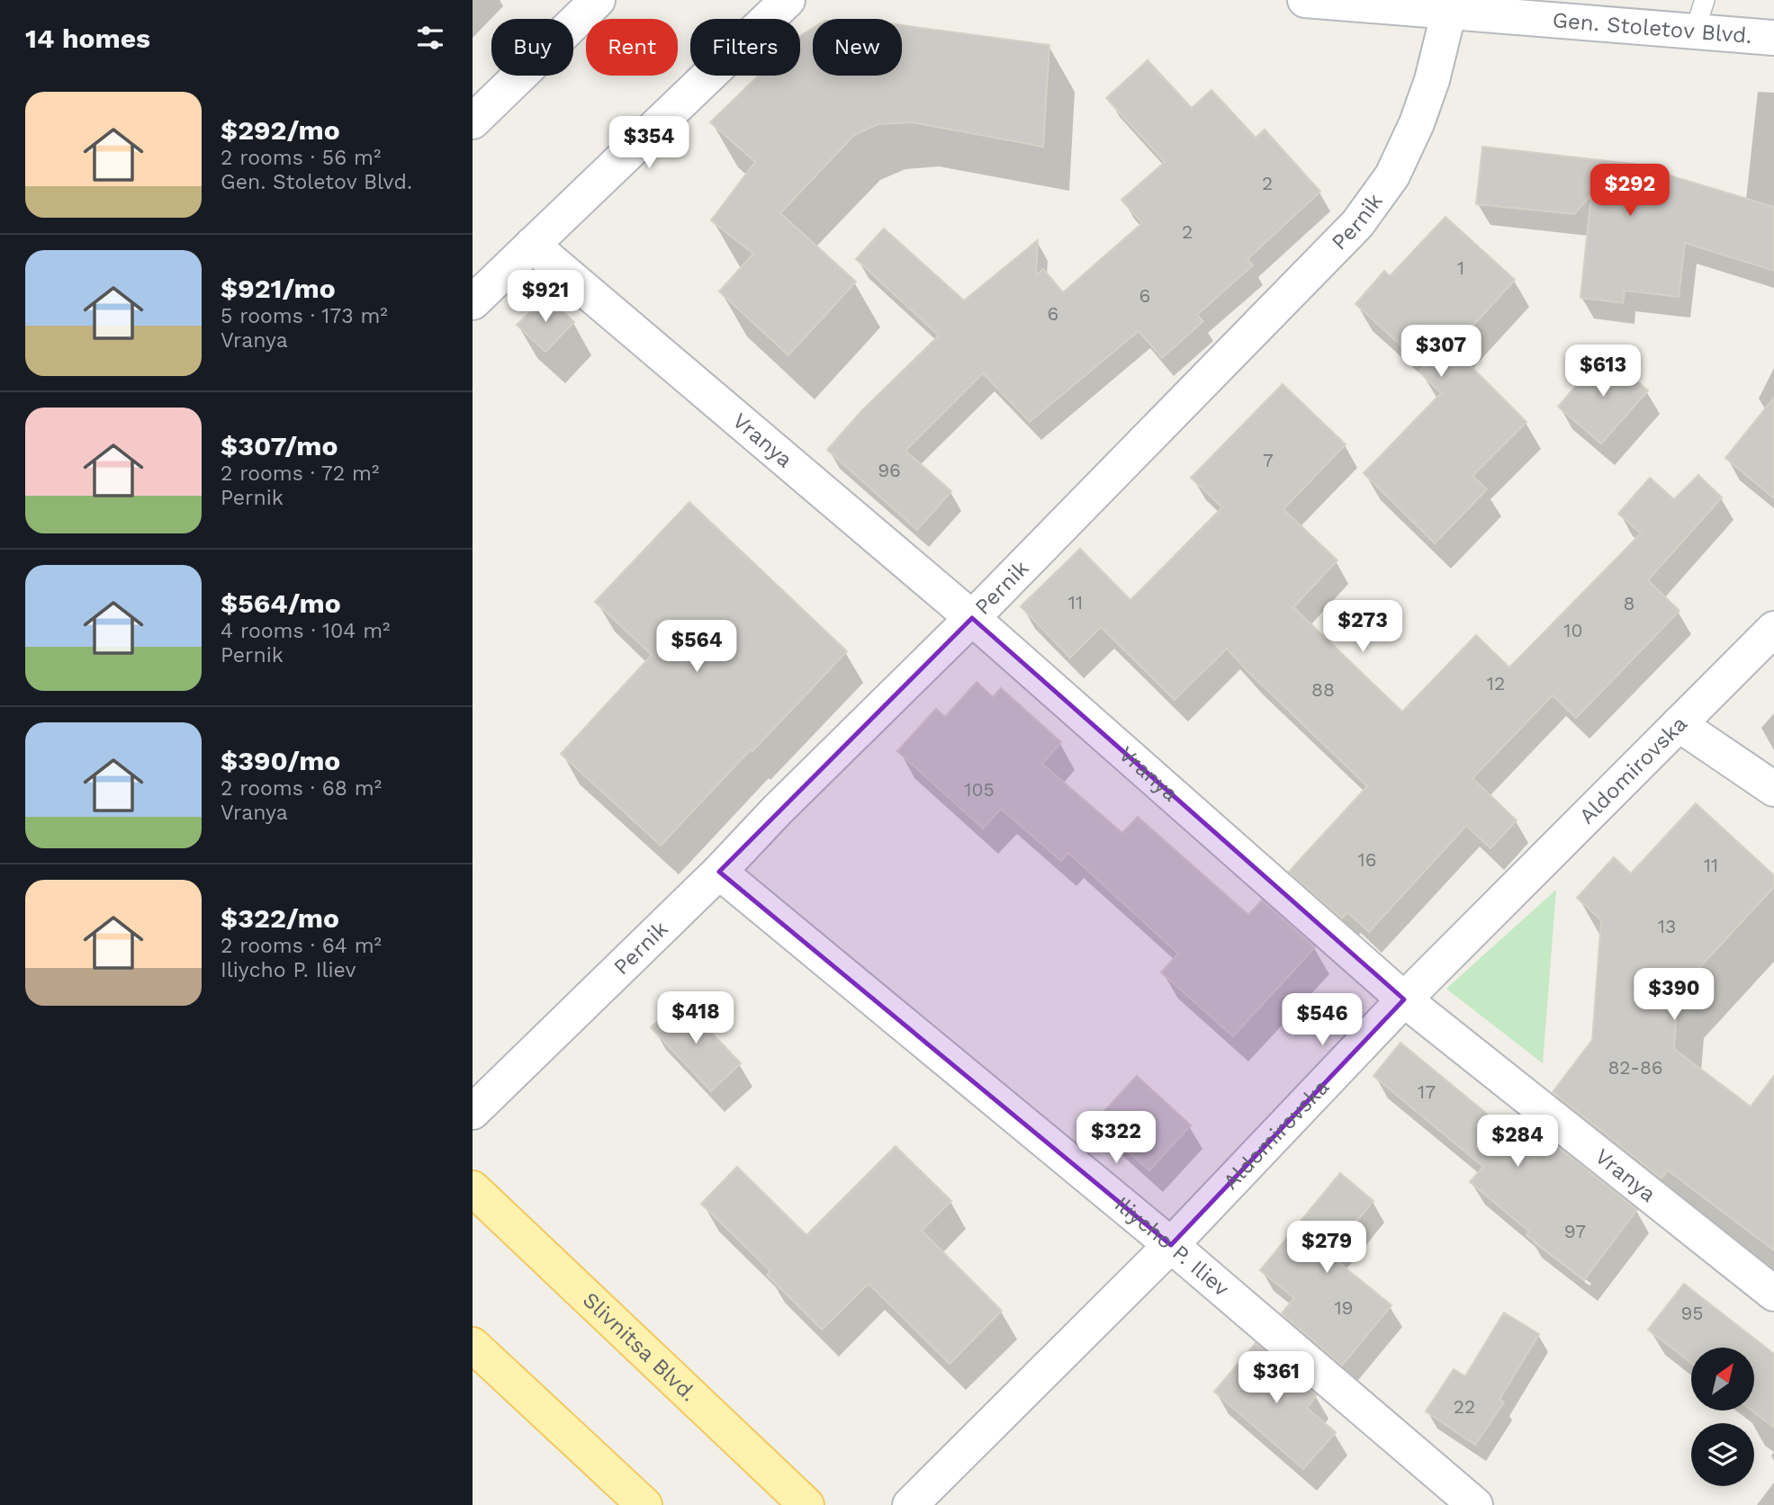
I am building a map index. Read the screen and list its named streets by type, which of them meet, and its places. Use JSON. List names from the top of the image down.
{
  "streets": {
    "main road": ["Slivnitsa Blvd."],
    "street": [
      "Gen. Stoletov Blvd.",
      "Pernik",
      "Vranya",
      "Aldomirovska",
      "Iliycho P. Iliev"
    ]
  },
  "crossings": [
    ["Gen. Stoletov Blvd.", "Pernik"],
    ["Pernik", "Vranya"],
    ["Pernik", "Iliycho P. Iliev"],
    ["Vranya", "Aldomirovska"],
    ["Aldomirovska", "Iliycho P. Iliev"]
  ],
  "house_numbers": [
    "2",
    "2",
    "1",
    "6",
    "6",
    "7",
    "96",
    "11",
    "8",
    "10",
    "12",
    "88",
    "105",
    "16",
    "11",
    "13",
    "82-86",
    "17",
    "97",
    "19",
    "95",
    "22"
  ],
  "north": "top right",
  "page": {
    "heading": "14 homes",
    "chip": [
      "Buy",
      "Rent",
      "Filters",
      "New"
    ],
    "list": [
      {
        "name": "$292/mo",
        "note": "2 rooms · 56 m² · Gen. Stoletov Blvd."
      },
      {
        "name": "$921/mo",
        "note": "5 rooms · 173 m² · Vranya"
      },
      {
        "name": "$307/mo",
        "note": "2 rooms · 72 m² · Pernik"
      },
      {
        "name": "$564/mo",
        "note": "4 rooms · 104 m² · Pernik"
      },
      {
        "name": "$390/mo",
        "note": "2 rooms · 68 m² · Vranya"
      },
      {
        "name": "$322/mo",
        "note": "2 rooms · 64 m² · Iliycho P. Iliev"
      }
    ],
    "price": [
      "$354",
      "$292",
      "$921",
      "$307",
      "$613",
      "$273",
      "$564",
      "$390",
      "$418",
      "$546",
      "$322",
      "$284",
      "$279",
      "$361"
    ]
  }
}
